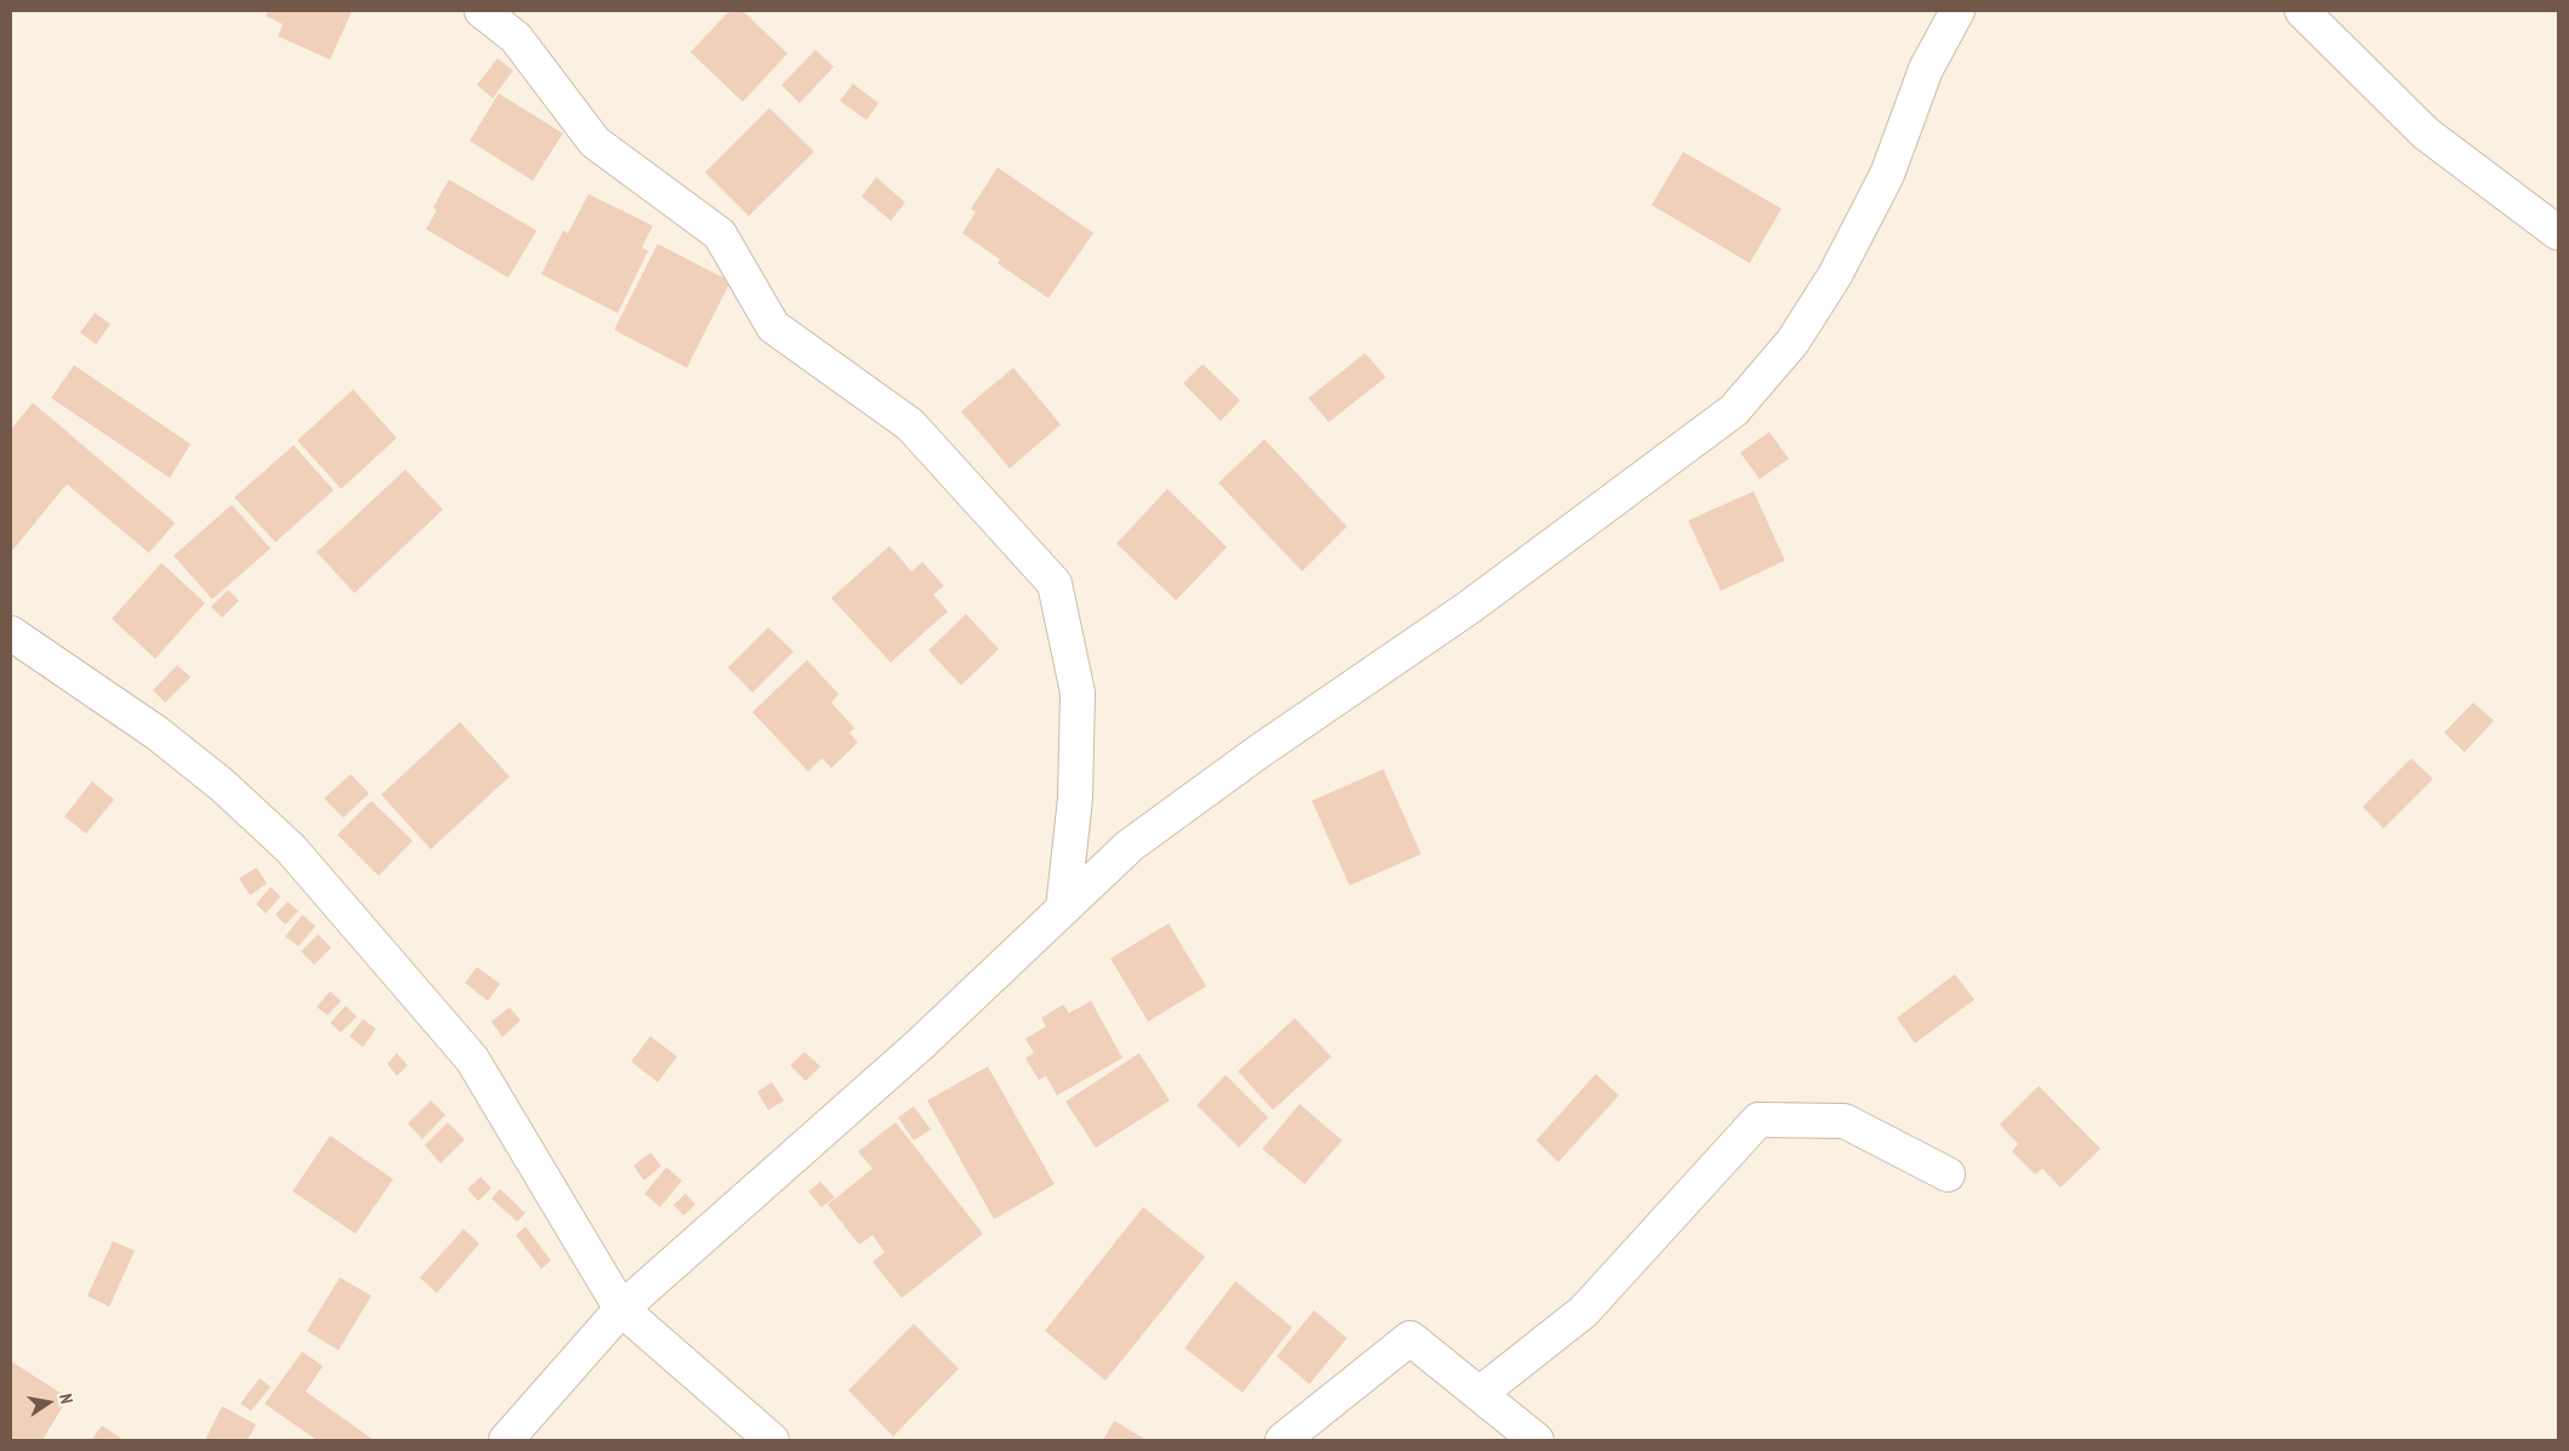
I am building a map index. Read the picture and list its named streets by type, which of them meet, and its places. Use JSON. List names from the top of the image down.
{
  "north": "right"
}
